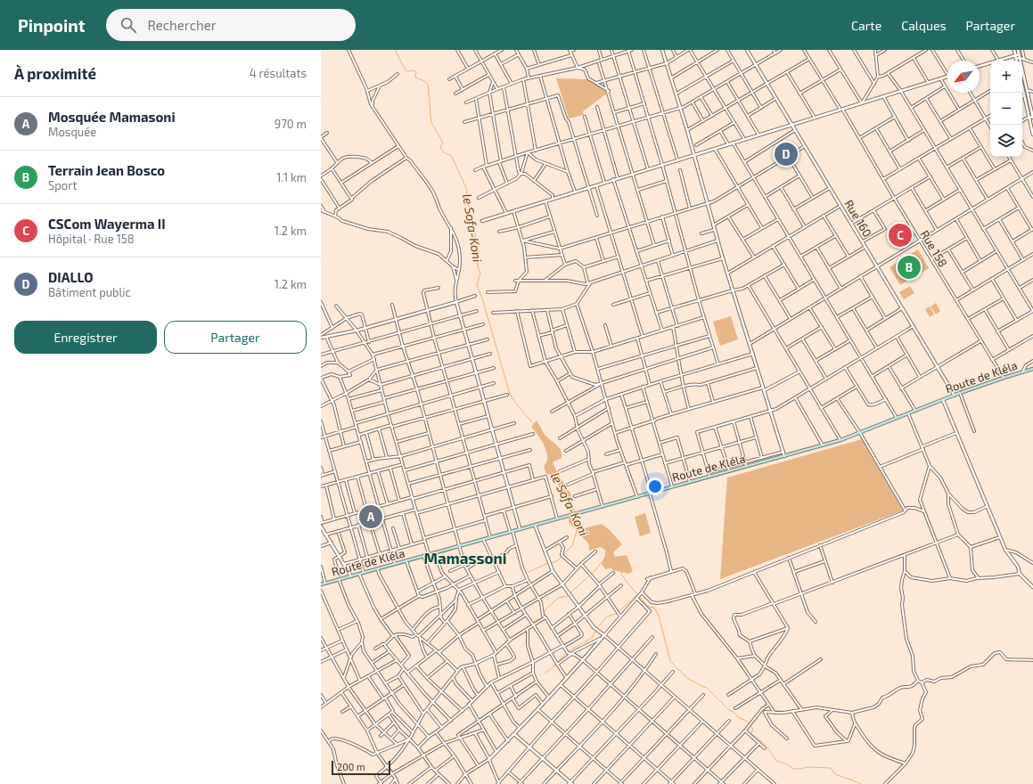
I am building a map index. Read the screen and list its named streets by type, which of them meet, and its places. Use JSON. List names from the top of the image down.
{
  "streets": {
    "main road": ["Route de Kléla"],
    "street": ["Rue 160", "Rue 158"]
  },
  "crossings": [
    ["Rue 160", "Route de Kléla"],
    ["Rue 158", "Route de Kléla"]
  ],
  "districts": ["Mamassoni"],
  "water": ["le Sofa-Koni"],
  "scale_bar": "200 m",
  "north": "bottom left",
  "page": {
    "header": "Pinpoint",
    "search": "Rechercher",
    "nav": ["Carte", "Calques", "Partager"],
    "heading": ["À proximité", "4 résultats"],
    "map_buttons": ["+", "−"],
    "list": [
      {
        "mark": "A",
        "name": "Mosquée Mamasoni",
        "note": "Mosquée",
        "value": "970 m"
      },
      {
        "mark": "B",
        "name": "Terrain Jean Bosco",
        "note": "Sport",
        "value": "1.1 km"
      },
      {
        "mark": "C",
        "name": "CSCom Wayerma II",
        "note": "Hôpital · Rue 158",
        "value": "1.2 km"
      },
      {
        "mark": "D",
        "name": "DIALLO",
        "note": "Bâtiment public",
        "value": "1.2 km"
      }
    ],
    "pins": [
      "D",
      "C",
      "B",
      "A"
    ],
    "buttons": ["Enregistrer", "Partager"],
    "scale": "200 m"
  }
}
